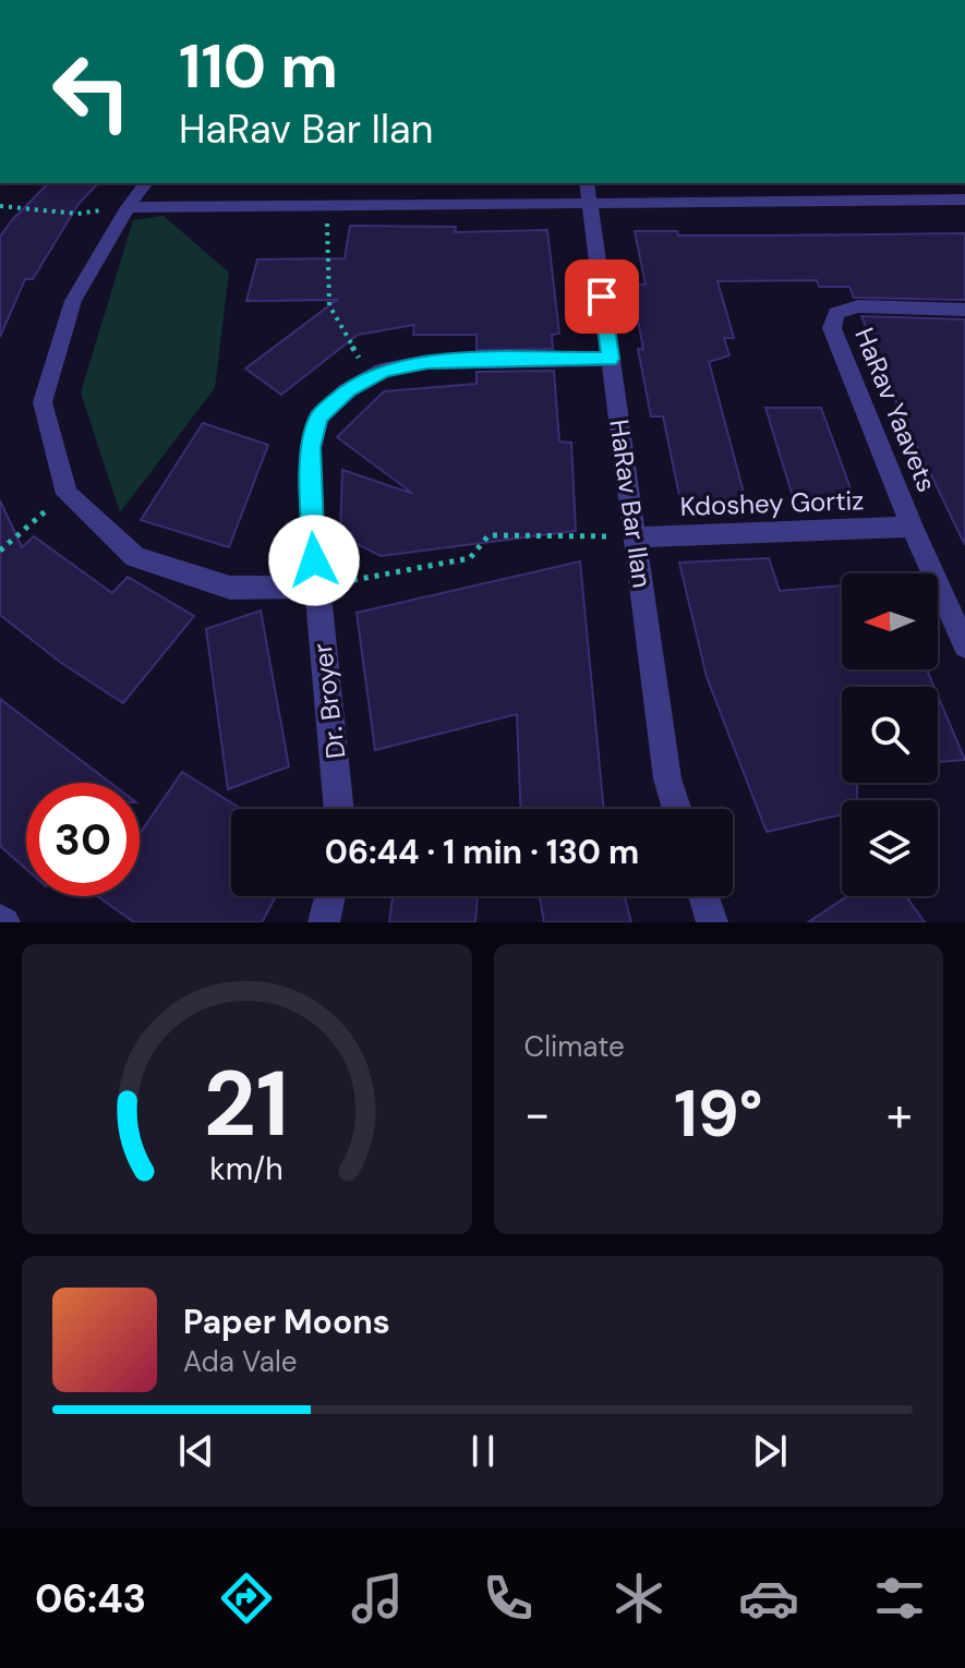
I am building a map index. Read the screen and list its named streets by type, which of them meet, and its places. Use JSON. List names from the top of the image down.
{
  "streets": {
    "street": [
      "HaRav Yaavets",
      "HaRav Bar Ilan",
      "Kdoshey Gortiz",
      "Dr. Broyer"
    ]
  },
  "crossings": [
    ["HaRav Yaavets", "Kdoshey Gortiz"],
    ["HaRav Bar Ilan", "Kdoshey Gortiz"],
    ["HaRav Bar Ilan", "Dr. Broyer"]
  ],
  "north": "left",
  "page": {
    "turn": ["110 m", "HaRav Bar Ilan"],
    "limit": "30",
    "trip": "06:44 · 1 min · 130 m",
    "tile": "Climate",
    "heat": ["−", "19°", "+"],
    "song": ["Paper Moons", "Ada Vale"],
    "tabs": "06:43",
    "gauge": ["21", "km/h"]
  }
}
